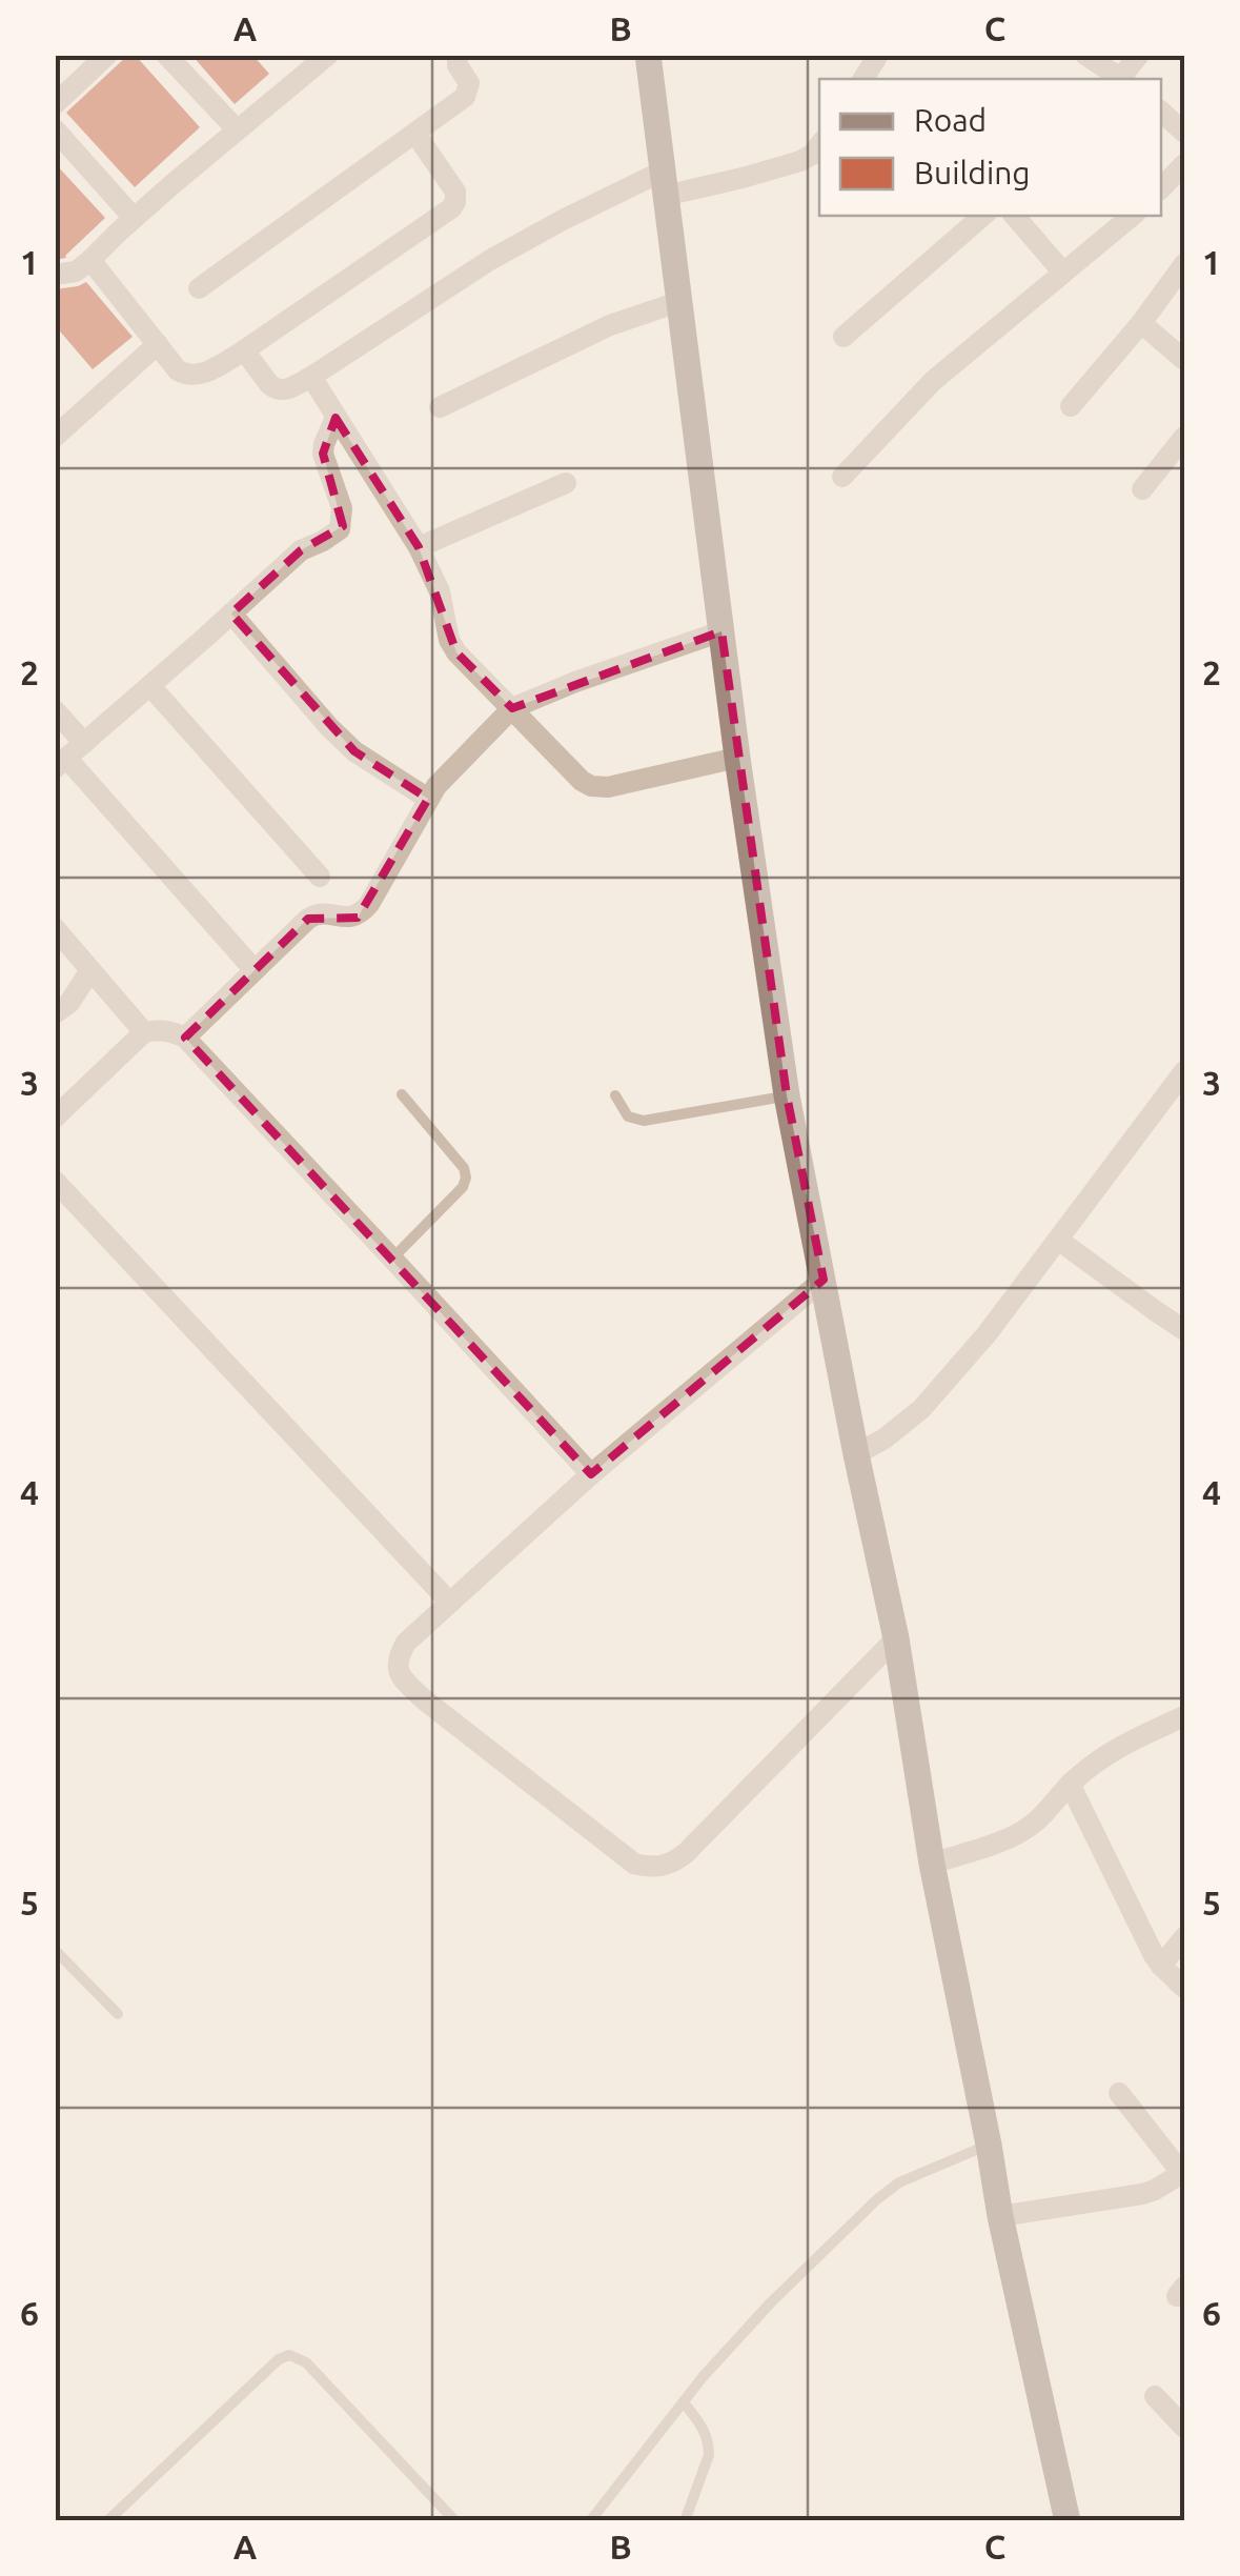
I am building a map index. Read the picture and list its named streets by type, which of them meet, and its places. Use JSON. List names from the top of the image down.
{
  "legend": ["Road", "Building"],
  "grid": {
    "columns": ["A", "B", "C"],
    "rows": [
      "1",
      "2",
      "3",
      "4",
      "5",
      "6"
    ]
  }
}
